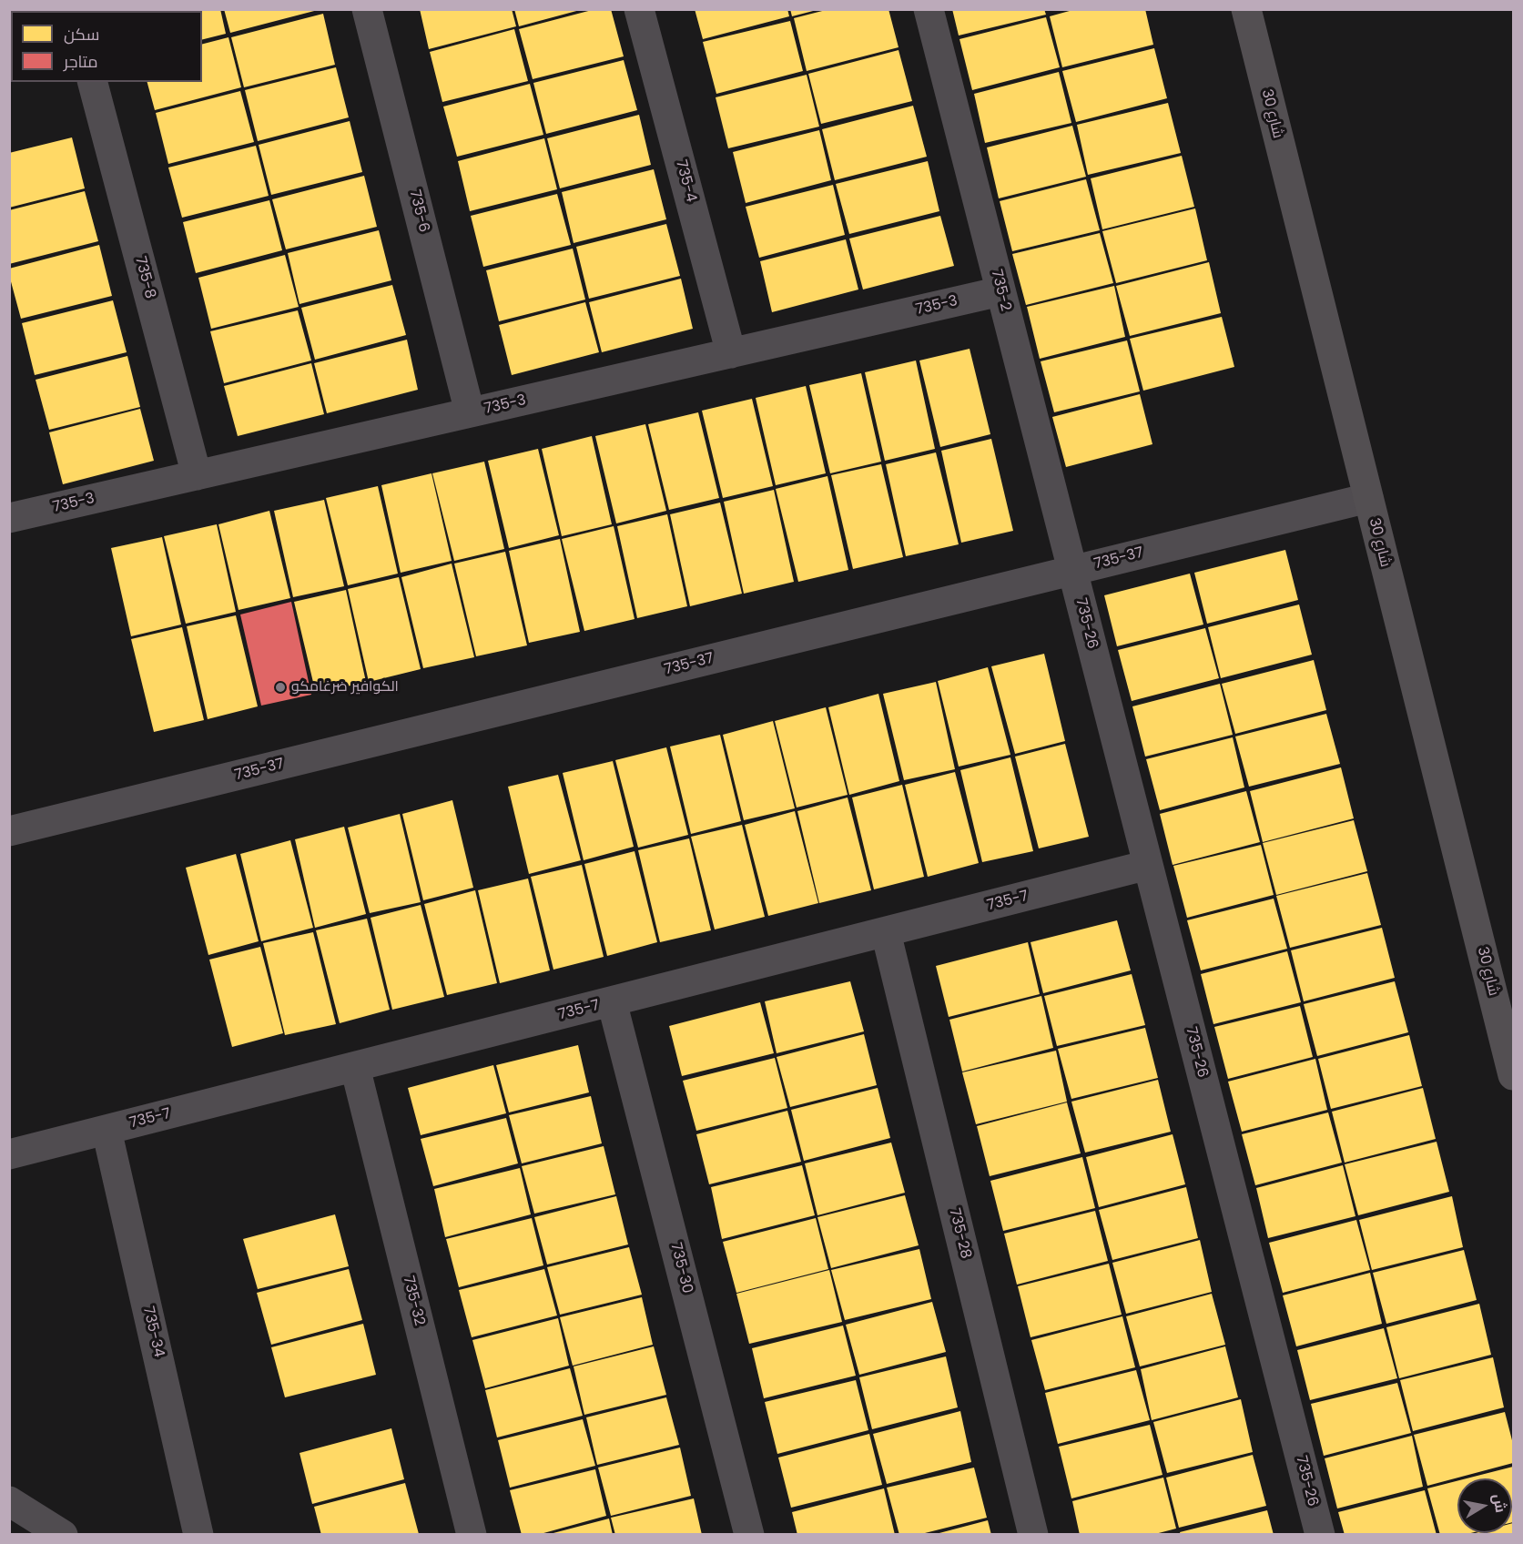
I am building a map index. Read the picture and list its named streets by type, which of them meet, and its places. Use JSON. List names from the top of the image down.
{
  "streets": {
    "street": [
      "شارع 30",
      "735-4",
      "735-6",
      "735-8",
      "735-2",
      "735-3",
      "735-37",
      "735-26",
      "735-7",
      "735-28",
      "735-30",
      "735-32",
      "735-34"
    ]
  },
  "crossings": [
    ["شارع 30", "735-37"],
    ["735-4", "735-3"],
    ["735-6", "735-3"],
    ["735-8", "735-3"],
    ["735-2", "735-3"],
    ["735-2", "735-37"],
    ["735-2", "735-26"],
    ["735-37", "735-26"],
    ["735-26", "735-7"],
    ["735-7", "735-28"],
    ["735-7", "735-30"],
    ["735-7", "735-32"],
    ["735-7", "735-34"]
  ],
  "places": ["الكوافير ضرغامكو"],
  "legend": ["سكن", "متاجر"],
  "north": "right"
}
